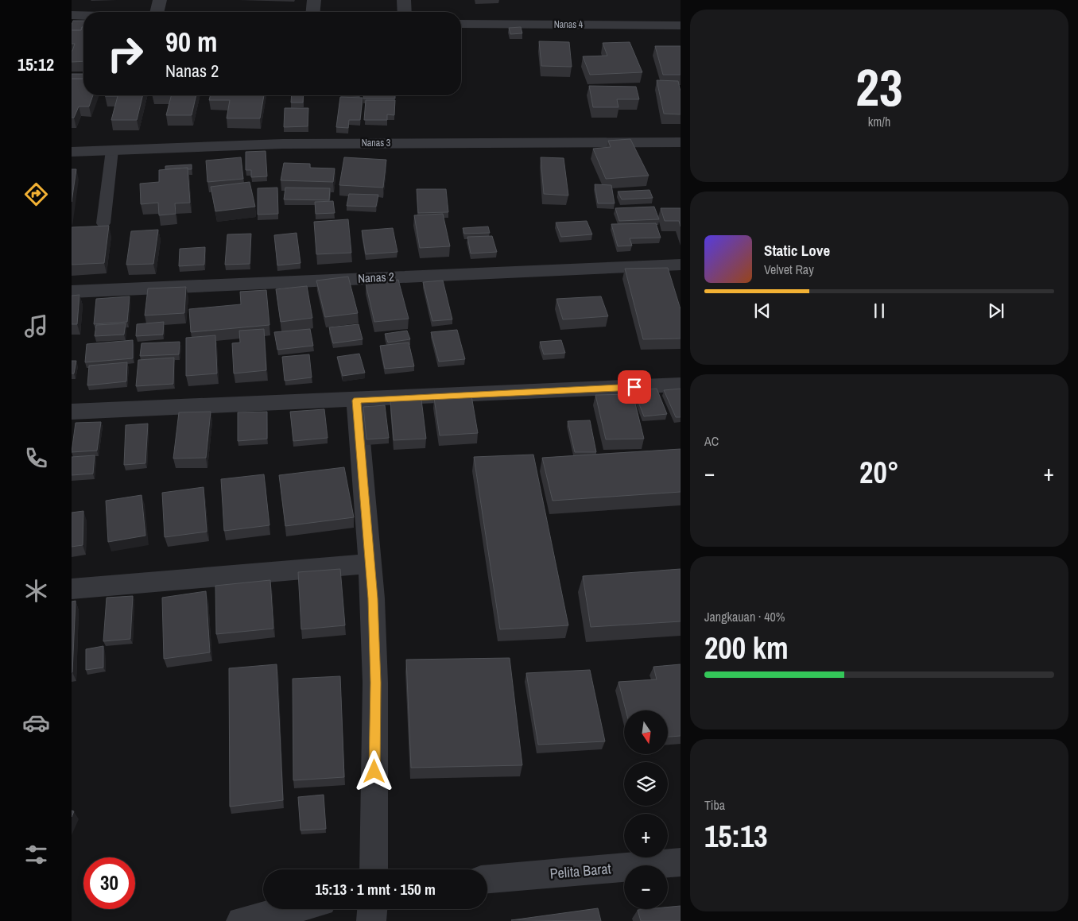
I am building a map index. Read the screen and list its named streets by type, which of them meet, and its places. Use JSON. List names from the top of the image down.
{
  "streets": {
    "street": [
      "Nanas 4",
      "Nanas 3",
      "Nanas 2",
      "Pelita Barat"
    ]
  },
  "north": "bottom",
  "page": {
    "tabs": "15:12",
    "tile": [
      ["23", "km/h"],
      "AC",
      ["Jangkauan · 40%", "200 km"],
      ["Tiba", "15:13"]
    ],
    "turn": ["90 m", "Nanas 2"],
    "song": ["Static Love", "Velvet Ray"],
    "heat": ["−", "20°", "+"],
    "map_buttons": ["+", "−"],
    "limit": "30",
    "trip": "15:13 · 1 mnt · 150 m"
  }
}
